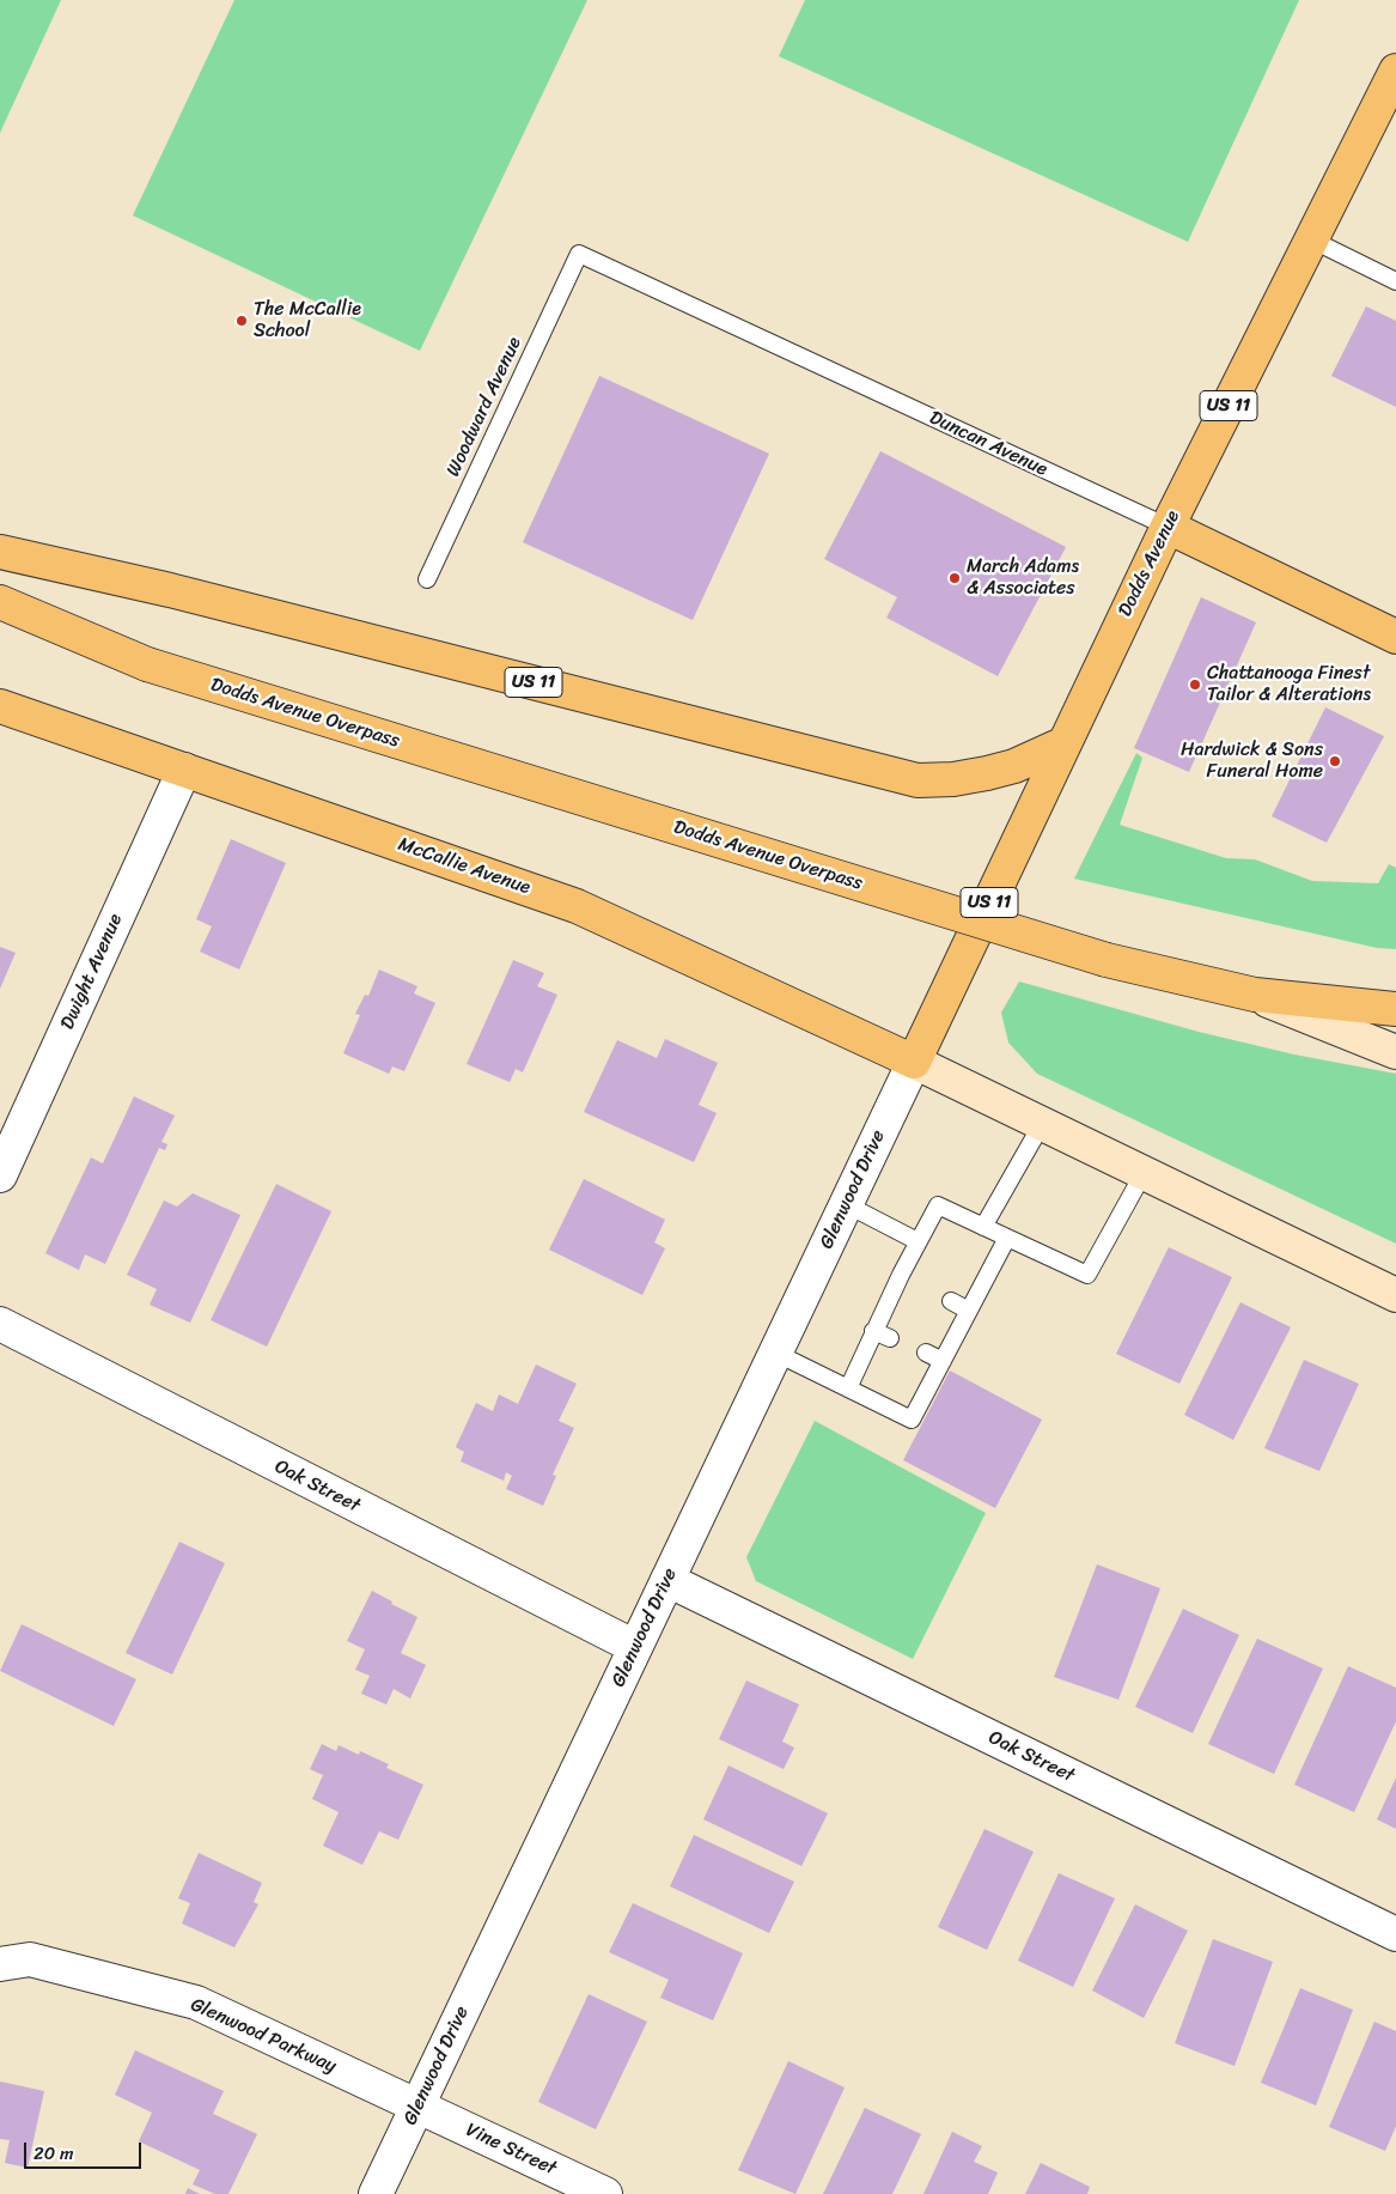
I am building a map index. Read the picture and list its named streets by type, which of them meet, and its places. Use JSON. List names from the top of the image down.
{
  "streets": {
    "main road": [
      "US 11",
      "Duncan Avenue",
      "Dodds Avenue",
      "Dodds Avenue Overpass",
      "McCallie Avenue"
    ],
    "street": [
      "Dwight Avenue",
      "Glenwood Drive",
      "Oak Street",
      "Glenwood Parkway",
      "Vine Street"
    ],
    "lane": ["Woodward Avenue"]
  },
  "crossings": [
    ["US 11", "Dodds Avenue"],
    ["Woodward Avenue", "Duncan Avenue"],
    ["Duncan Avenue", "Dodds Avenue"],
    ["Dodds Avenue", "McCallie Avenue"],
    ["Dodds Avenue", "Glenwood Drive"],
    ["McCallie Avenue", "Dwight Avenue"],
    ["McCallie Avenue", "Glenwood Drive"],
    ["Glenwood Drive", "Oak Street"],
    ["Glenwood Drive", "Glenwood Parkway"],
    ["Glenwood Drive", "Vine Street"],
    ["Glenwood Parkway", "Vine Street"]
  ],
  "places": [
    "The McCallie School",
    "March Adams & Associates",
    "Chattanooga Finest Tailor & Alterations",
    "Hardwick & Sons Funeral Home"
  ],
  "scale_bar": "20 m"
}
